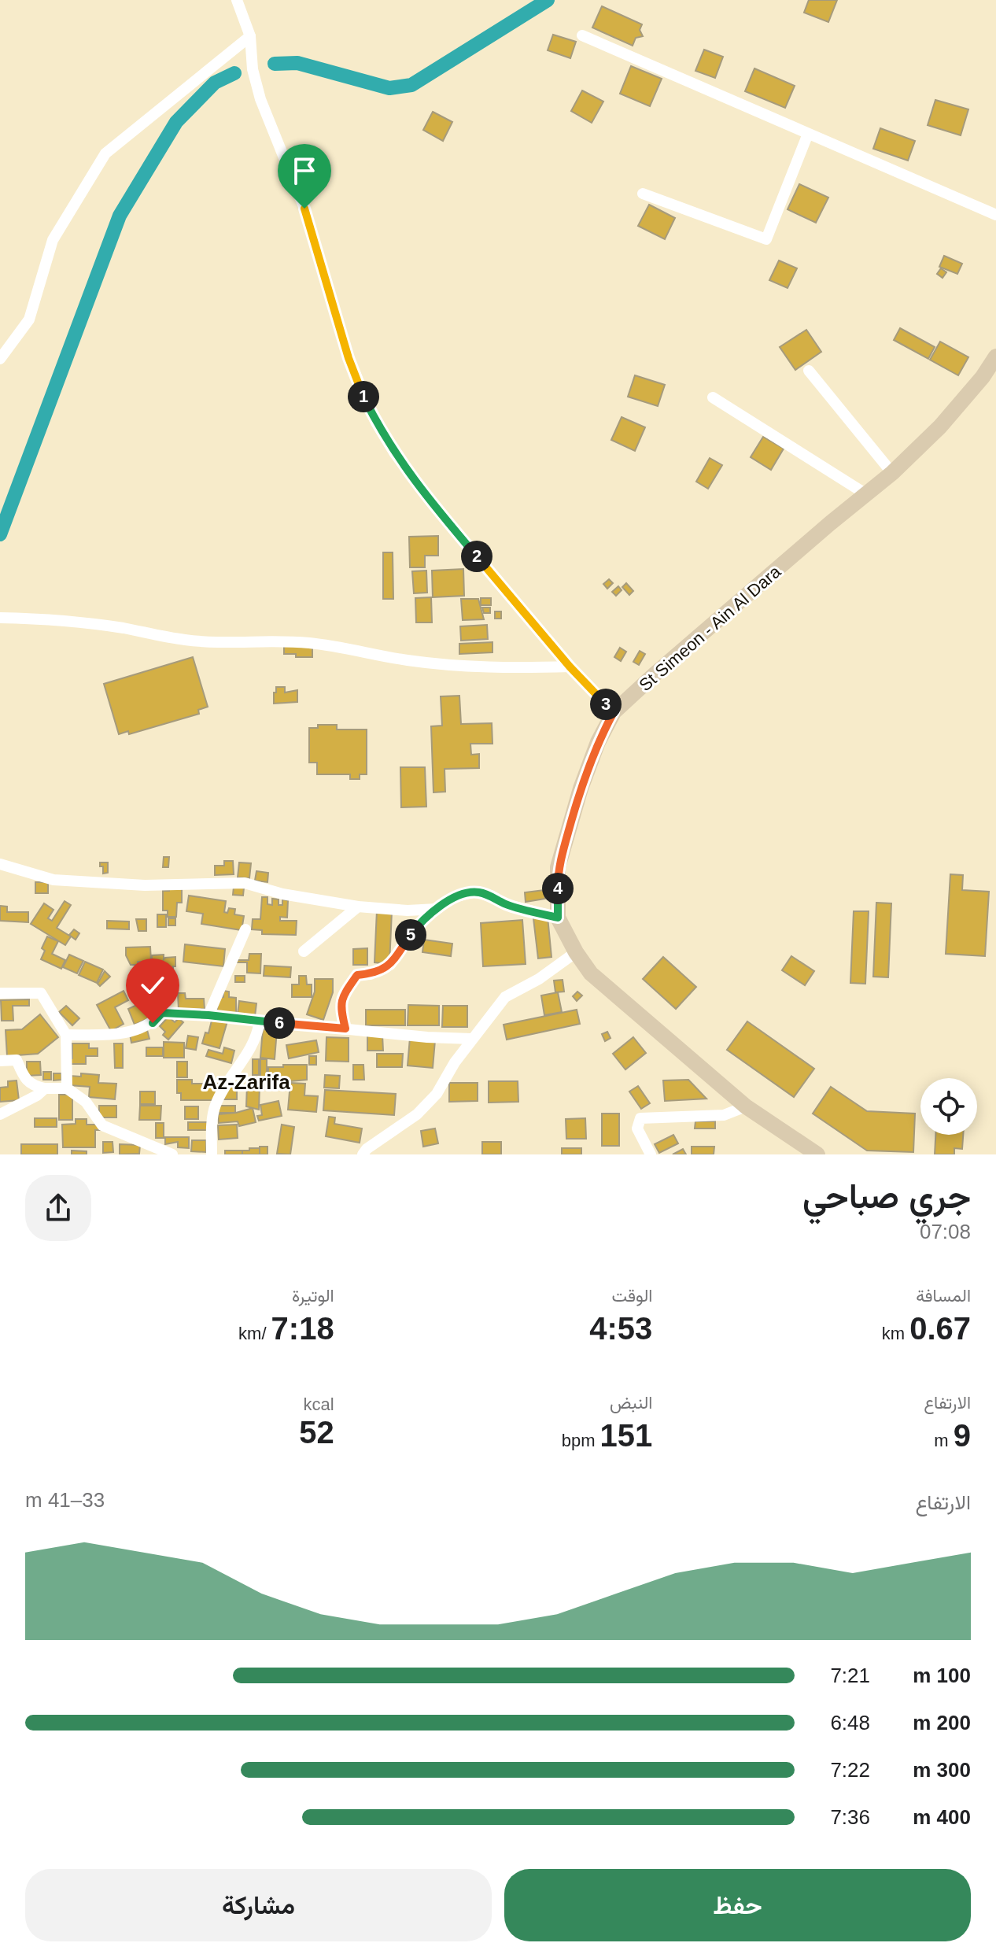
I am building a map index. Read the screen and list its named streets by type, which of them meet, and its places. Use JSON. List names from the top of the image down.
{
  "streets": {
    "main road": ["St Simeon - Ain Al Dara"]
  },
  "districts": ["Az-Zarifa"],
  "page": {
    "pins": [
      "1",
      "2",
      "3",
      "4",
      "5",
      "6"
    ],
    "heading": ["جري صباحي", "07:08"],
    "stats": [
      ["المسافة", "0.67 km"],
      ["الوقت", "4:53"],
      ["الوتيرة", "7:18 /km"],
      ["الارتفاع", "9 m"],
      ["النبض", "151 bpm"],
      ["kcal", "52"]
    ],
    "chart": ["الارتفاع", "33–41 m"],
    "list": [
      {
        "name": "100 m",
        "note": "7:21"
      },
      {
        "name": "200 m",
        "note": "6:48"
      },
      {
        "name": "300 m",
        "note": "7:22"
      },
      {
        "name": "400 m",
        "note": "7:36"
      }
    ],
    "buttons": ["حفظ", "مشاركة"]
  }
}
